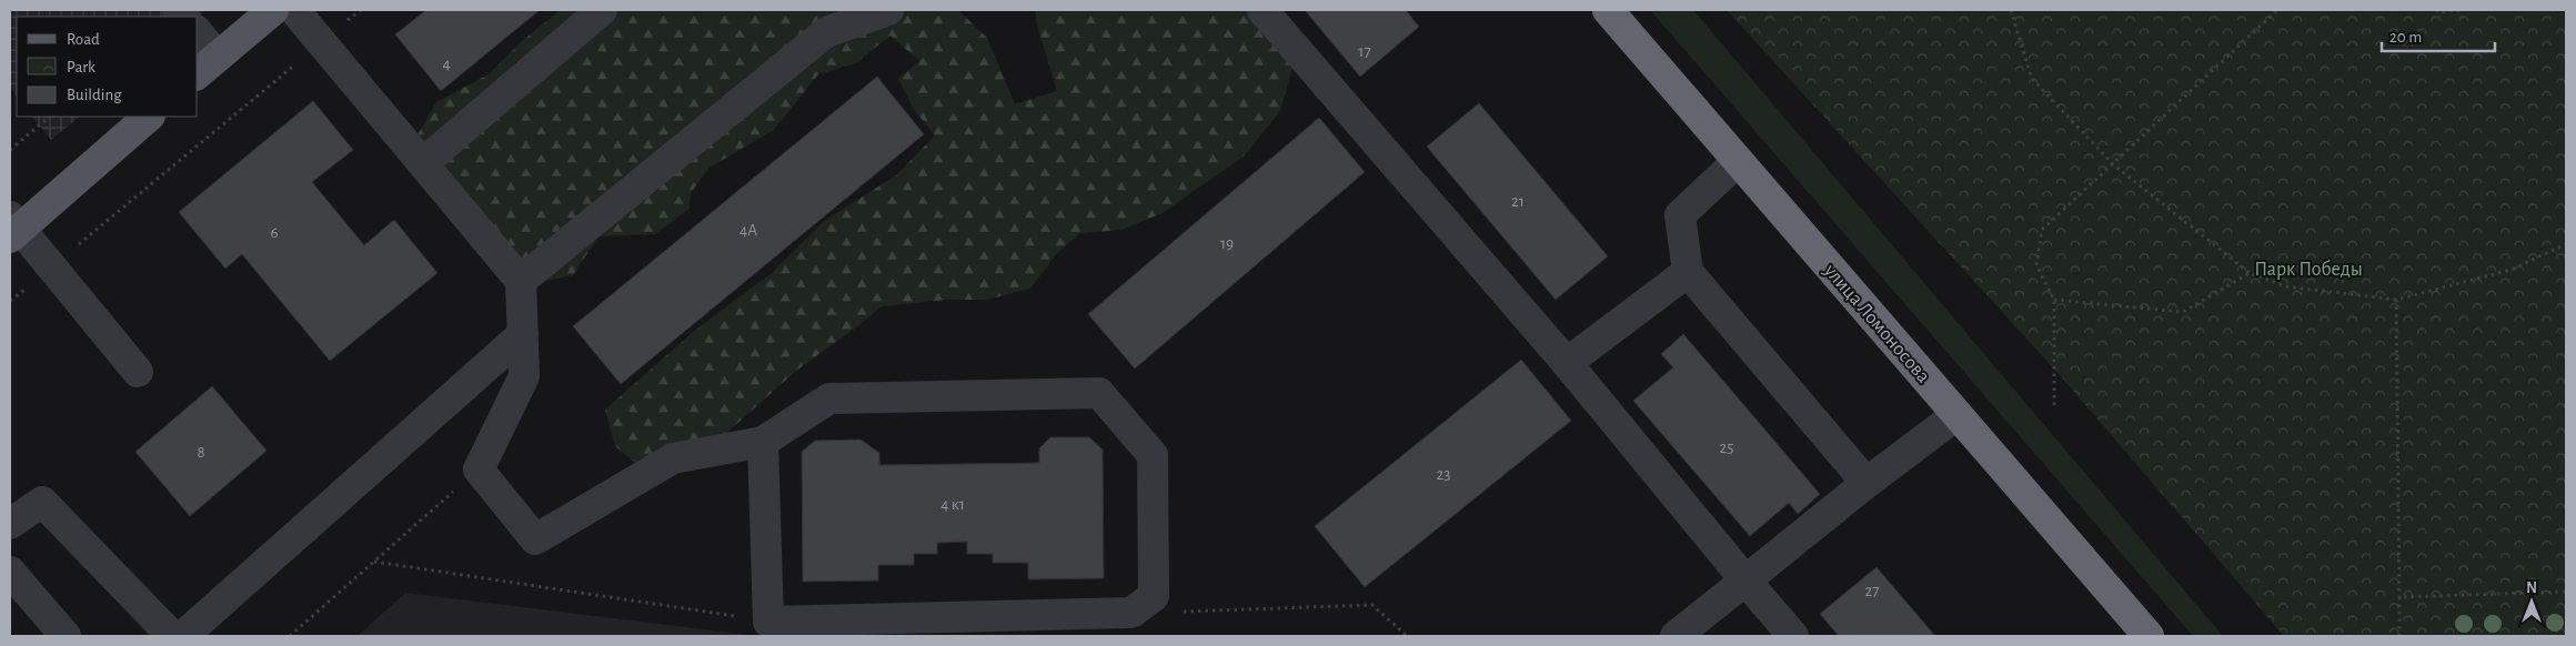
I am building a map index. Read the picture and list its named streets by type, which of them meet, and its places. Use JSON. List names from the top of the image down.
{
  "streets": {
    "highway": ["улица Ломоносова"]
  },
  "parks": ["Парк Победы"],
  "house_numbers": [
    "17",
    "4",
    "21",
    "4А",
    "6",
    "19",
    "25",
    "8",
    "23",
    "4 к1",
    "27"
  ],
  "legend": ["Road", "Park", "Building"],
  "scale_bar": "20 m",
  "north": "top"
}
